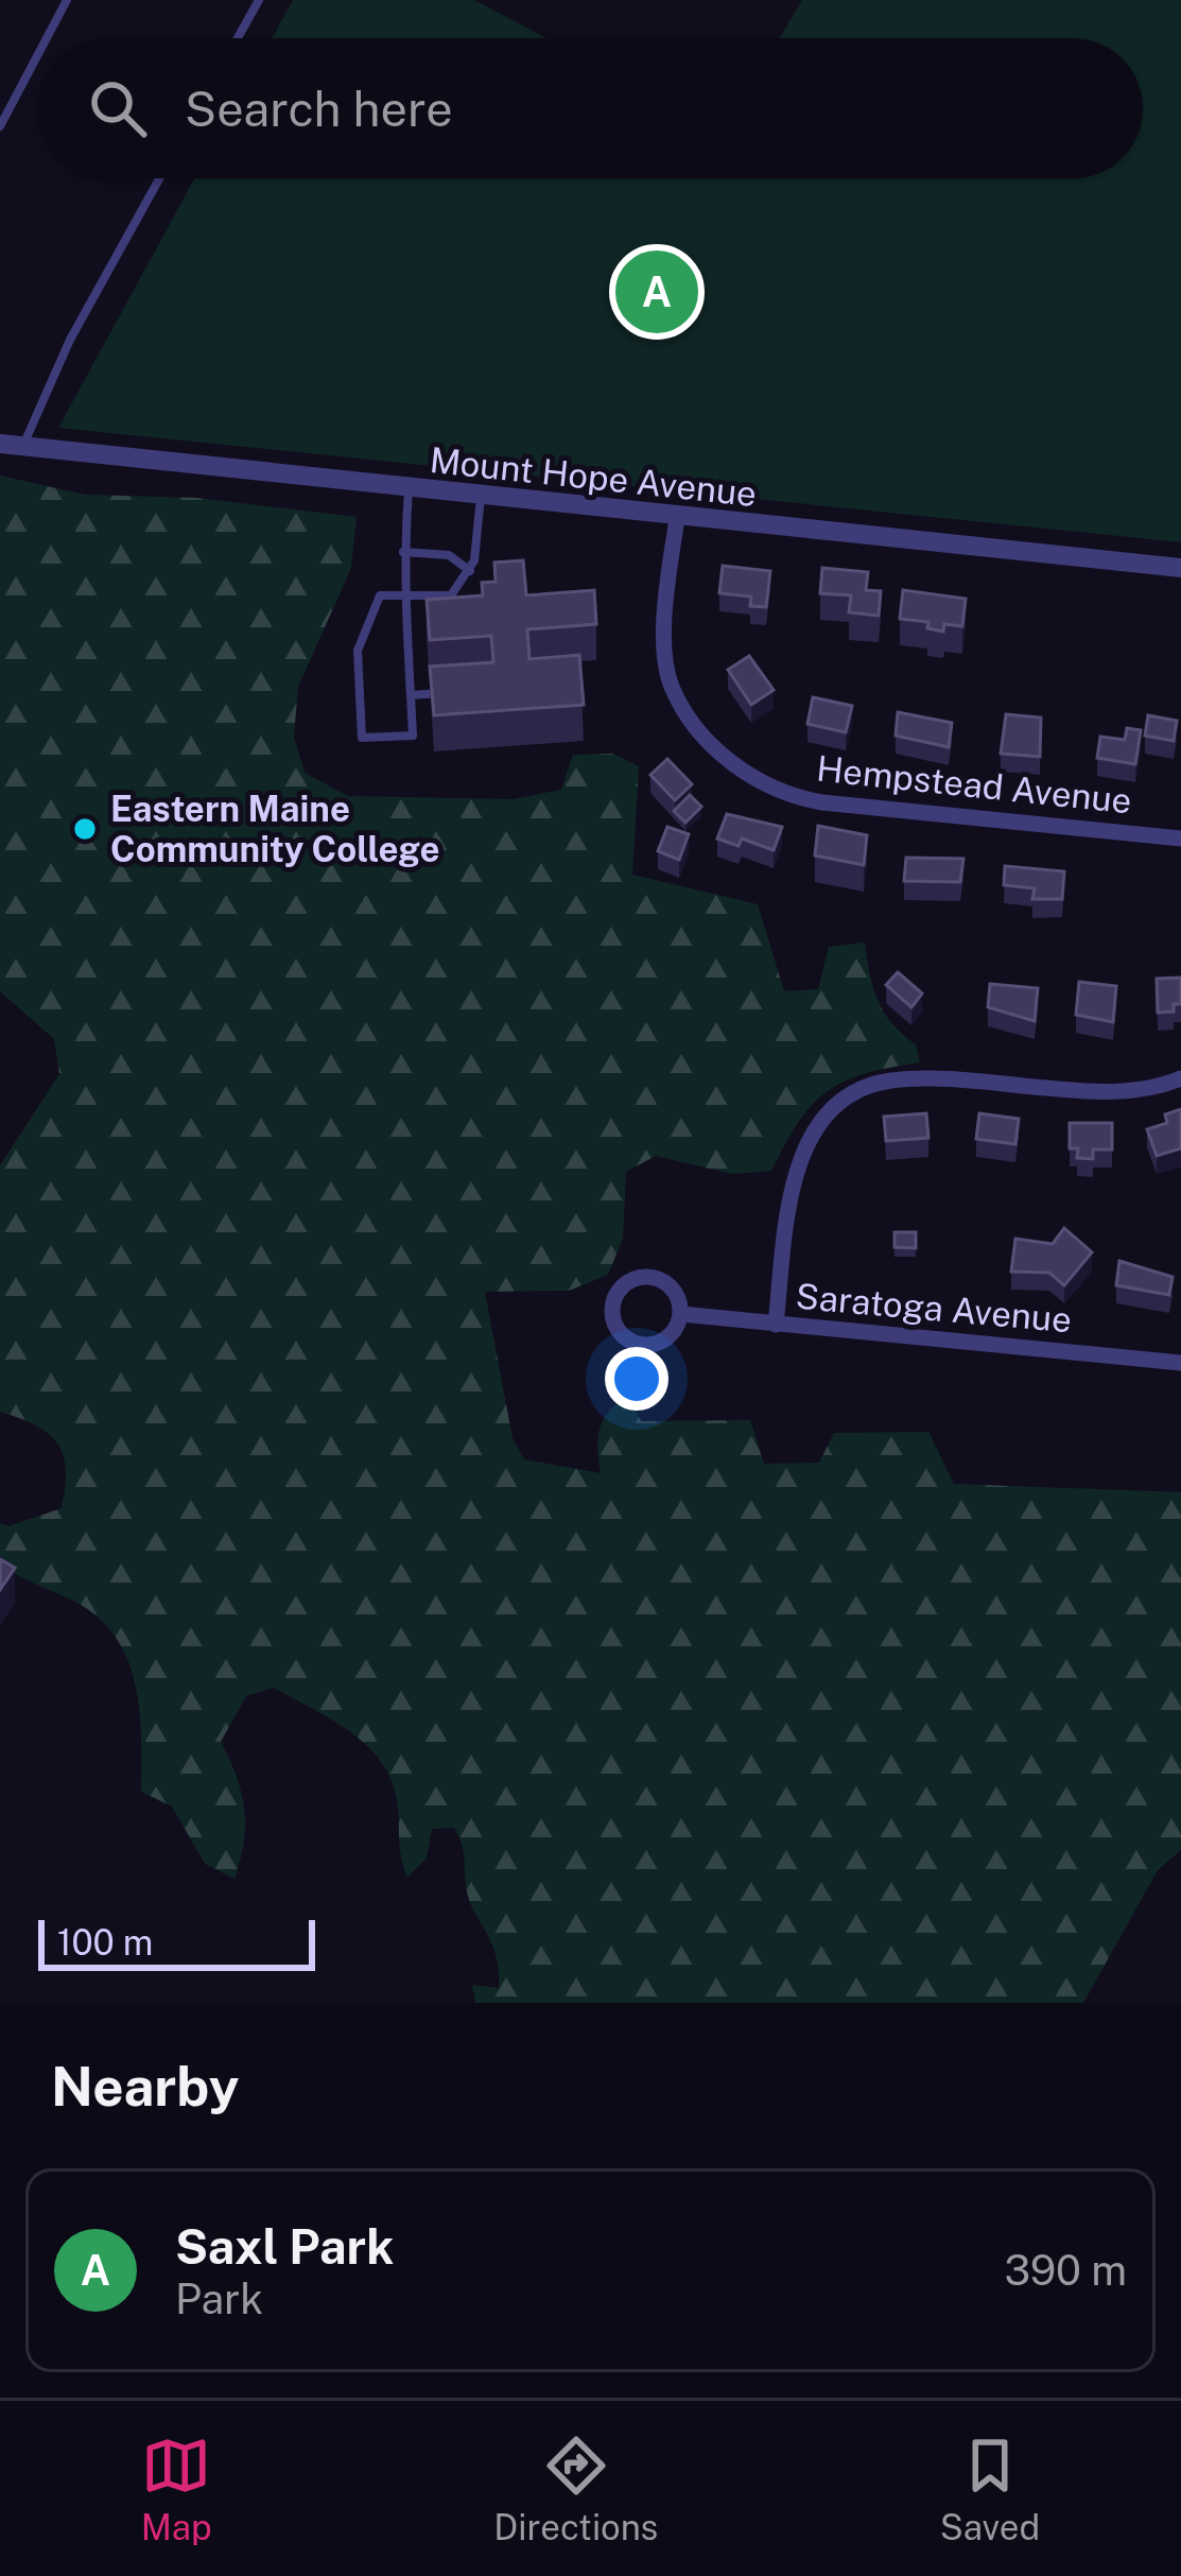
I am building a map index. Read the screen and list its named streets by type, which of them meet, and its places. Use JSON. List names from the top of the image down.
{
  "streets": {
    "street": ["Mount Hope Avenue", "Hempstead Avenue", "Saratoga Avenue"]
  },
  "crossings": [
    ["Mount Hope Avenue", "Hempstead Avenue"]
  ],
  "places": ["Eastern Maine Community College"],
  "scale_bar": "100 m",
  "page": {
    "search": "Search here",
    "pins": "A",
    "scale": "100 m",
    "heading": "Nearby",
    "list": [
      {
        "mark": "A",
        "name": "Saxl Park",
        "note": "Park",
        "value": "390 m"
      }
    ],
    "nav": ["Map", "Directions", "Saved"]
  }
}
